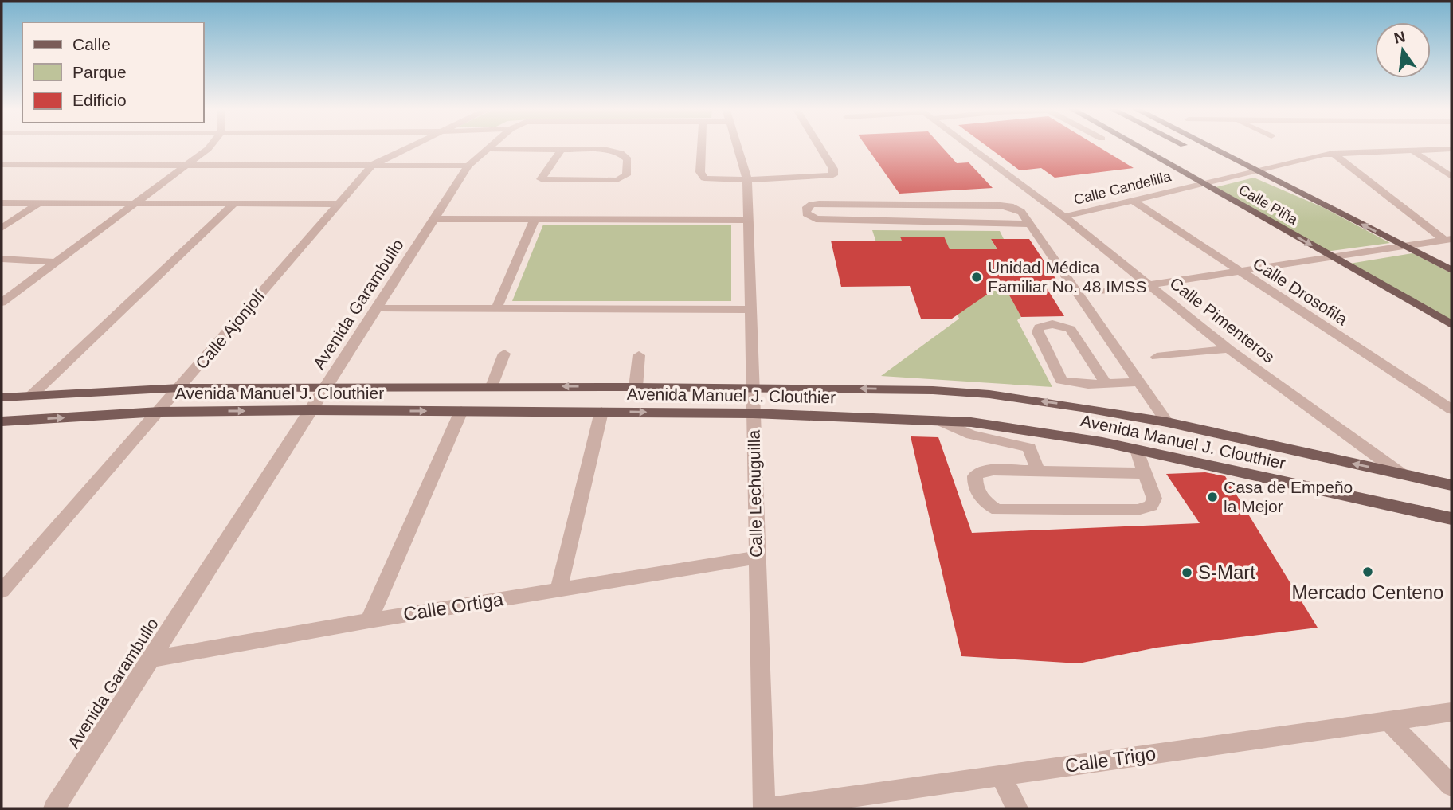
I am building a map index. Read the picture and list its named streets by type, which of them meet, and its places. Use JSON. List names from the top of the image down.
{
  "streets": {
    "main road": ["Calle Piña", "Avenida Manuel J. Clouthier"],
    "street": [
      "Calle Candelilla",
      "Calle Drosofila",
      "Avenida Garambullo",
      "Calle Pimenteros",
      "Calle Ajonjolí",
      "Calle Lechuguilla",
      "Calle Ortiga",
      "Calle Trigo"
    ]
  },
  "crossings": [
    ["Calle Candelilla", "Calle Piña"],
    ["Calle Candelilla", "Calle Drosofila"],
    ["Calle Candelilla", "Calle Pimenteros"],
    ["Avenida Garambullo", "Avenida Manuel J. Clouthier"],
    ["Avenida Garambullo", "Calle Ortiga"],
    ["Calle Pimenteros", "Avenida Manuel J. Clouthier"],
    ["Calle Ajonjolí", "Avenida Manuel J. Clouthier"],
    ["Avenida Manuel J. Clouthier", "Calle Lechuguilla"],
    ["Calle Lechuguilla", "Calle Ortiga"]
  ],
  "places": [
    "Unidad Médica Familiar No. 48 IMSS",
    "Casa de Empeño la Mejor",
    "Mercado Centeno",
    "S-Mart"
  ],
  "legend": ["Calle", "Parque", "Edificio"],
  "north": "top"
}
